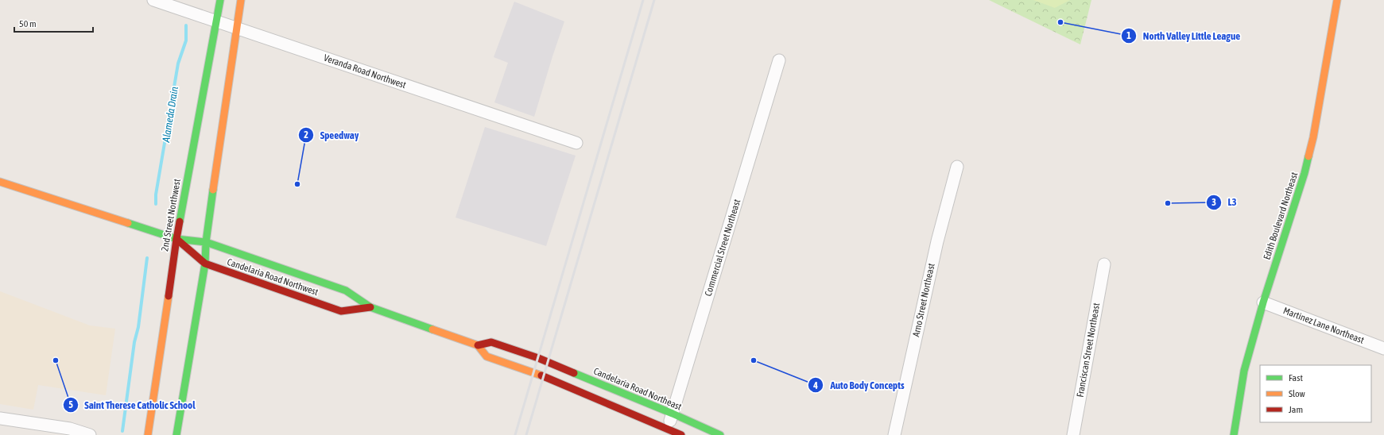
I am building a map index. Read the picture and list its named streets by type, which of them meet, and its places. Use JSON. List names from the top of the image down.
{
  "streets": {
    "main road": [
      "2nd Street Northwest",
      "Edith Boulevard Northeast",
      "Candelaria Road Northwest",
      "Candelaria Road Northeast"
    ],
    "street": [
      "Veranda Road Northwest",
      "Commercial Street Northeast",
      "Arno Street Northeast",
      "Martinez Lane Northeast",
      "Franciscan Street Northeast"
    ]
  },
  "crossings": [
    ["Veranda Road Northwest", "2nd Street Northwest"],
    ["2nd Street Northwest", "Candelaria Road Northwest"],
    ["Edith Boulevard Northeast", "Martinez Lane Northeast"],
    ["Commercial Street Northeast", "Candelaria Road Northwest"],
    ["Commercial Street Northeast", "Candelaria Road Northeast"],
    ["Candelaria Road Northwest", "Candelaria Road Northeast"]
  ],
  "water": ["Alameda Drain"],
  "places": [
    "North Valley Little League",
    "Speedway",
    "L3",
    "Saint Therese Catholic School",
    "Auto Body Concepts"
  ],
  "legend": ["Fast", "Slow", "Jam"],
  "scale_bar": "50 m"
}
